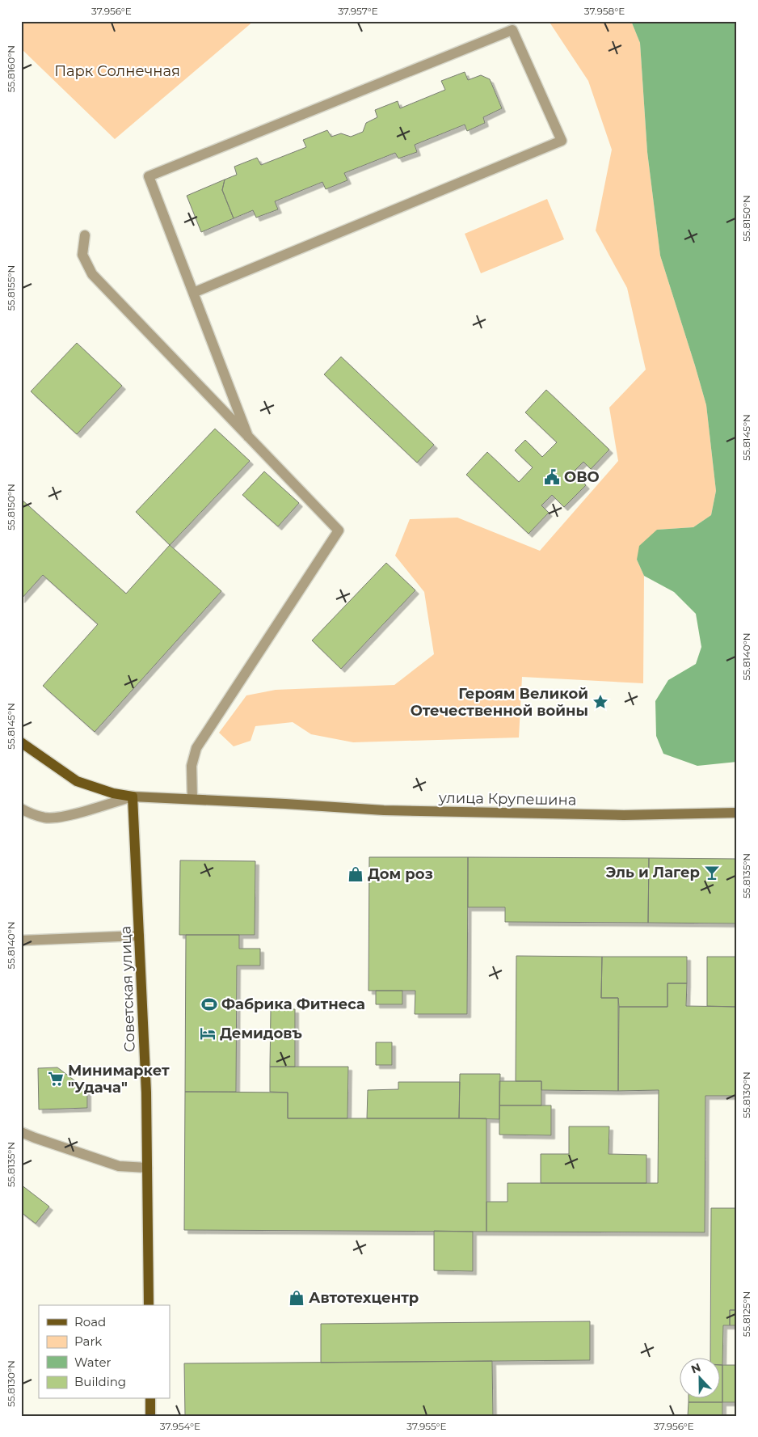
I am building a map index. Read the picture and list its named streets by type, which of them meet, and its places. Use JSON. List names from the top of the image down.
{
  "streets": {
    "main road": ["улица Крупешина", "Советская улица"]
  },
  "crossings": [
    ["улица Крупешина", "Советская улица"]
  ],
  "parks": ["Парк Солнечная"],
  "places": {
    "public building": ["ОВО"],
    "place": ["Героям Великой Отечественной войны"],
    "bar": ["Эль и Лагер"],
    "shop": ["Дом роз", "Автотехцентр"],
    "sports": ["Фабрика Фитнеса"],
    "hotel": ["Демидовъ"],
    "supermarket": ["Минимаркет \"Удача\""]
  },
  "legend": [
    "Road",
    "Park",
    "Water",
    "Building"
  ],
  "north": "top",
  "coordinates": [
    "37.956°E",
    "37.957°E",
    "37.958°E",
    "55.8160°N",
    "55.8150°N",
    "55.8155°N",
    "55.8145°N",
    "55.8140°N",
    "55.8135°N",
    "55.8130°N",
    "55.8125°N",
    "37.954°E",
    "37.955°E"
  ]
}
